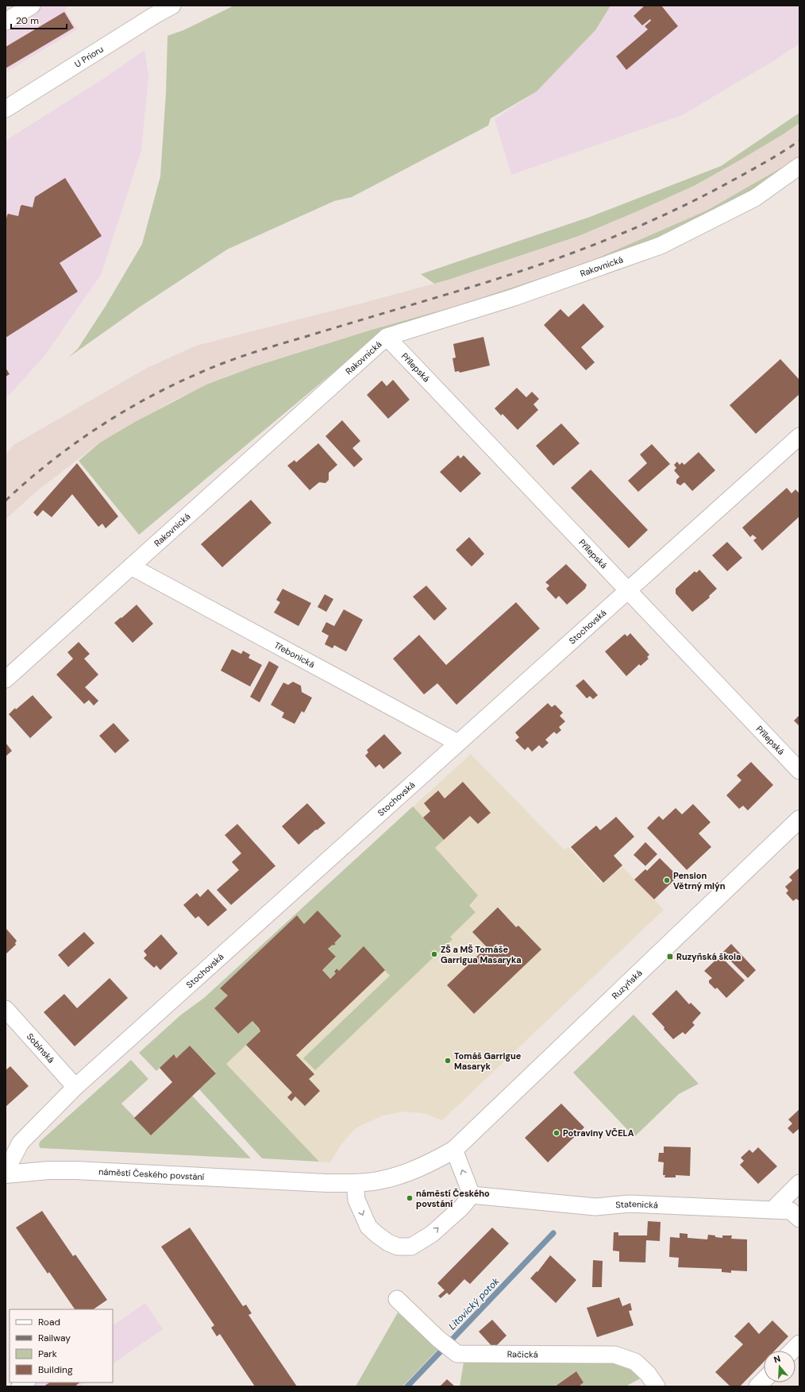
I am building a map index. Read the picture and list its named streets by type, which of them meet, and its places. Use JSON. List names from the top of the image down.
{
  "streets": {
    "street": [
      "U Prioru",
      "Rakovnická",
      "Přílepská",
      "Stochovská",
      "Třebonická",
      "Ruzyňská",
      "Sobínská",
      "náměstí Českého povstání",
      "Statenická",
      "Račická"
    ]
  },
  "crossings": [
    ["Rakovnická", "Přílepská"],
    ["Rakovnická", "Třebonická"],
    ["Přílepská", "Stochovská"],
    ["Stochovská", "Třebonická"],
    ["Stochovská", "Sobínská"],
    ["Ruzyňská", "náměstí Českého povstání"]
  ],
  "water": ["Litovický potok"],
  "places": {
    "other": [
      "Pension Větrný mlýn",
      "ZŠ a MŠ Tomáše Garrigua Masaryka",
      "Tomáš Garrigue Masaryk",
      "Potraviny VČELA",
      "náměstí Českého povstání"
    ],
    "transit": ["Ruzyňská škola"]
  },
  "legend": [
    "Road",
    "Railway",
    "Park",
    "Building"
  ],
  "scale_bar": "20 m",
  "north": "top"
}
